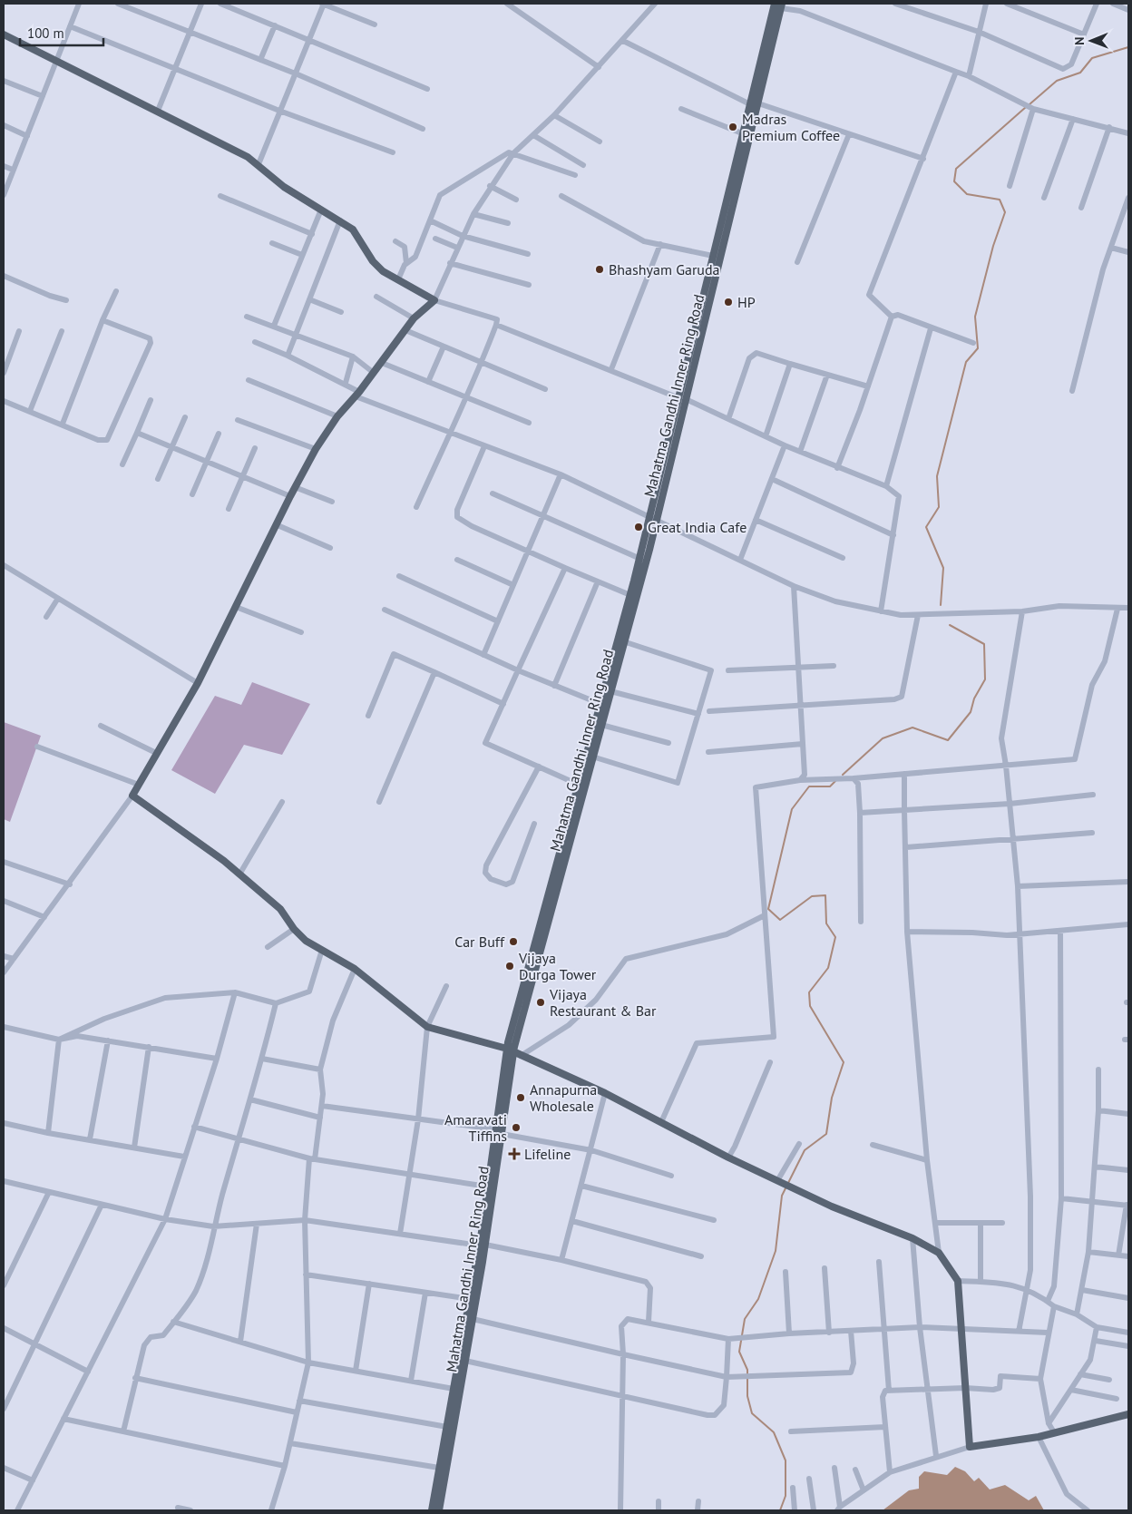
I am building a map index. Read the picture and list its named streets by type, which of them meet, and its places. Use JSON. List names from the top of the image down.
{
  "streets": {
    "main road": ["Mahatma Gandhi Inner Ring Road"]
  },
  "places": {
    "other": [
      "Madras Premium Coffee",
      "Bhashyam Garuda",
      "HP",
      "Great India Cafe",
      "Car Buff",
      "Vijaya Durga Tower",
      "Vijaya Restaurant & Bar",
      "Annapurna Wholesale",
      "Amaravati Tiffins"
    ],
    "health": ["Lifeline"]
  },
  "scale_bar": "100 m",
  "north": "left"
}
